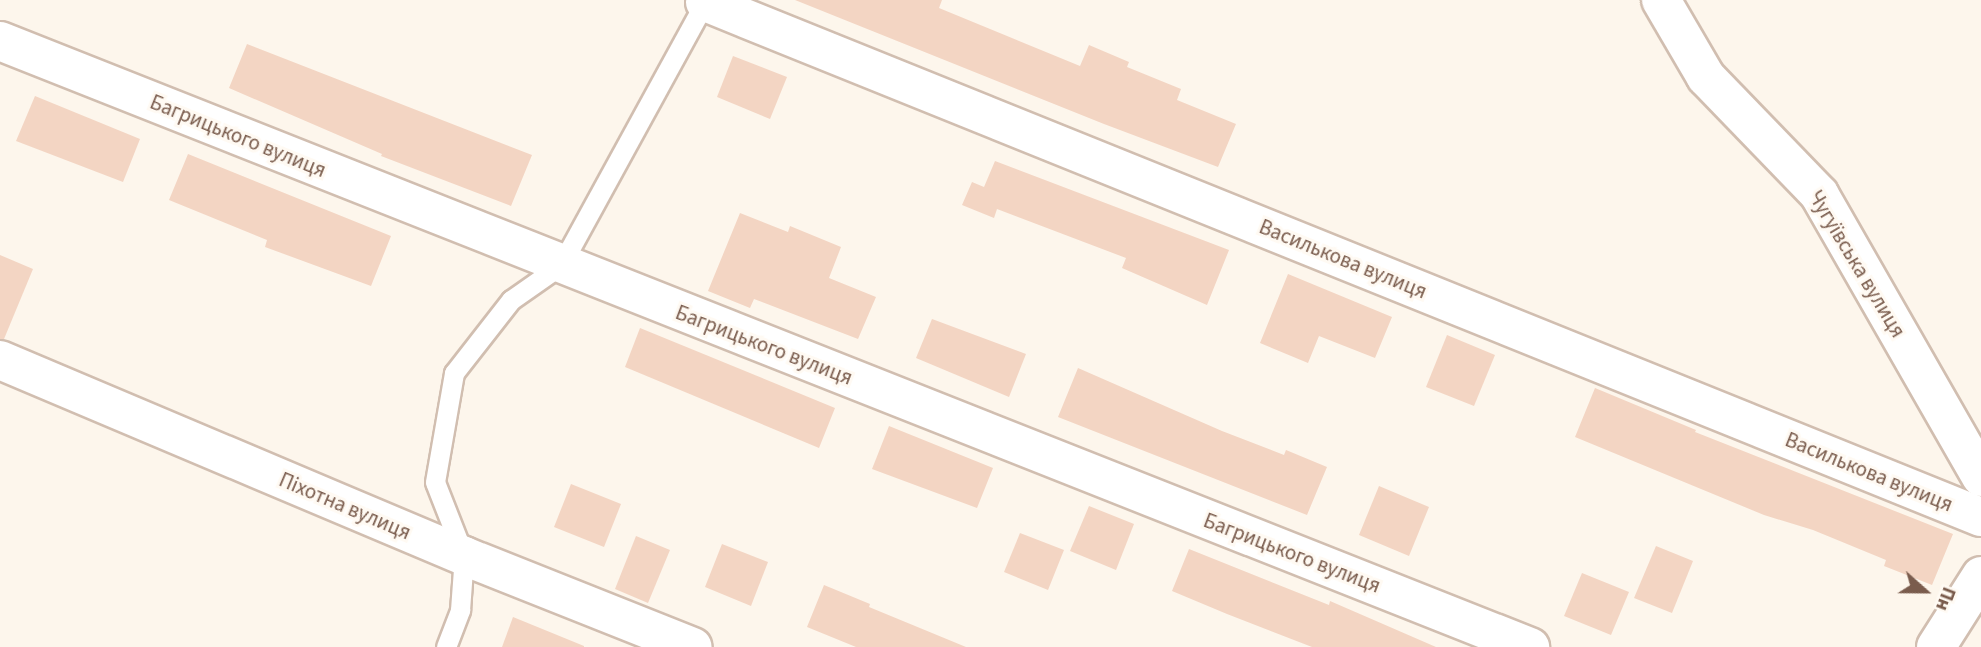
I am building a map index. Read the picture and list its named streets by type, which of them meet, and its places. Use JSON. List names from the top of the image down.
{
  "streets": {
    "street": [
      "Багрицького вулиця",
      "Василькова вулиця",
      "Чугуївська вулиця",
      "Піхотна вулиця"
    ]
  },
  "north": "right"
}
